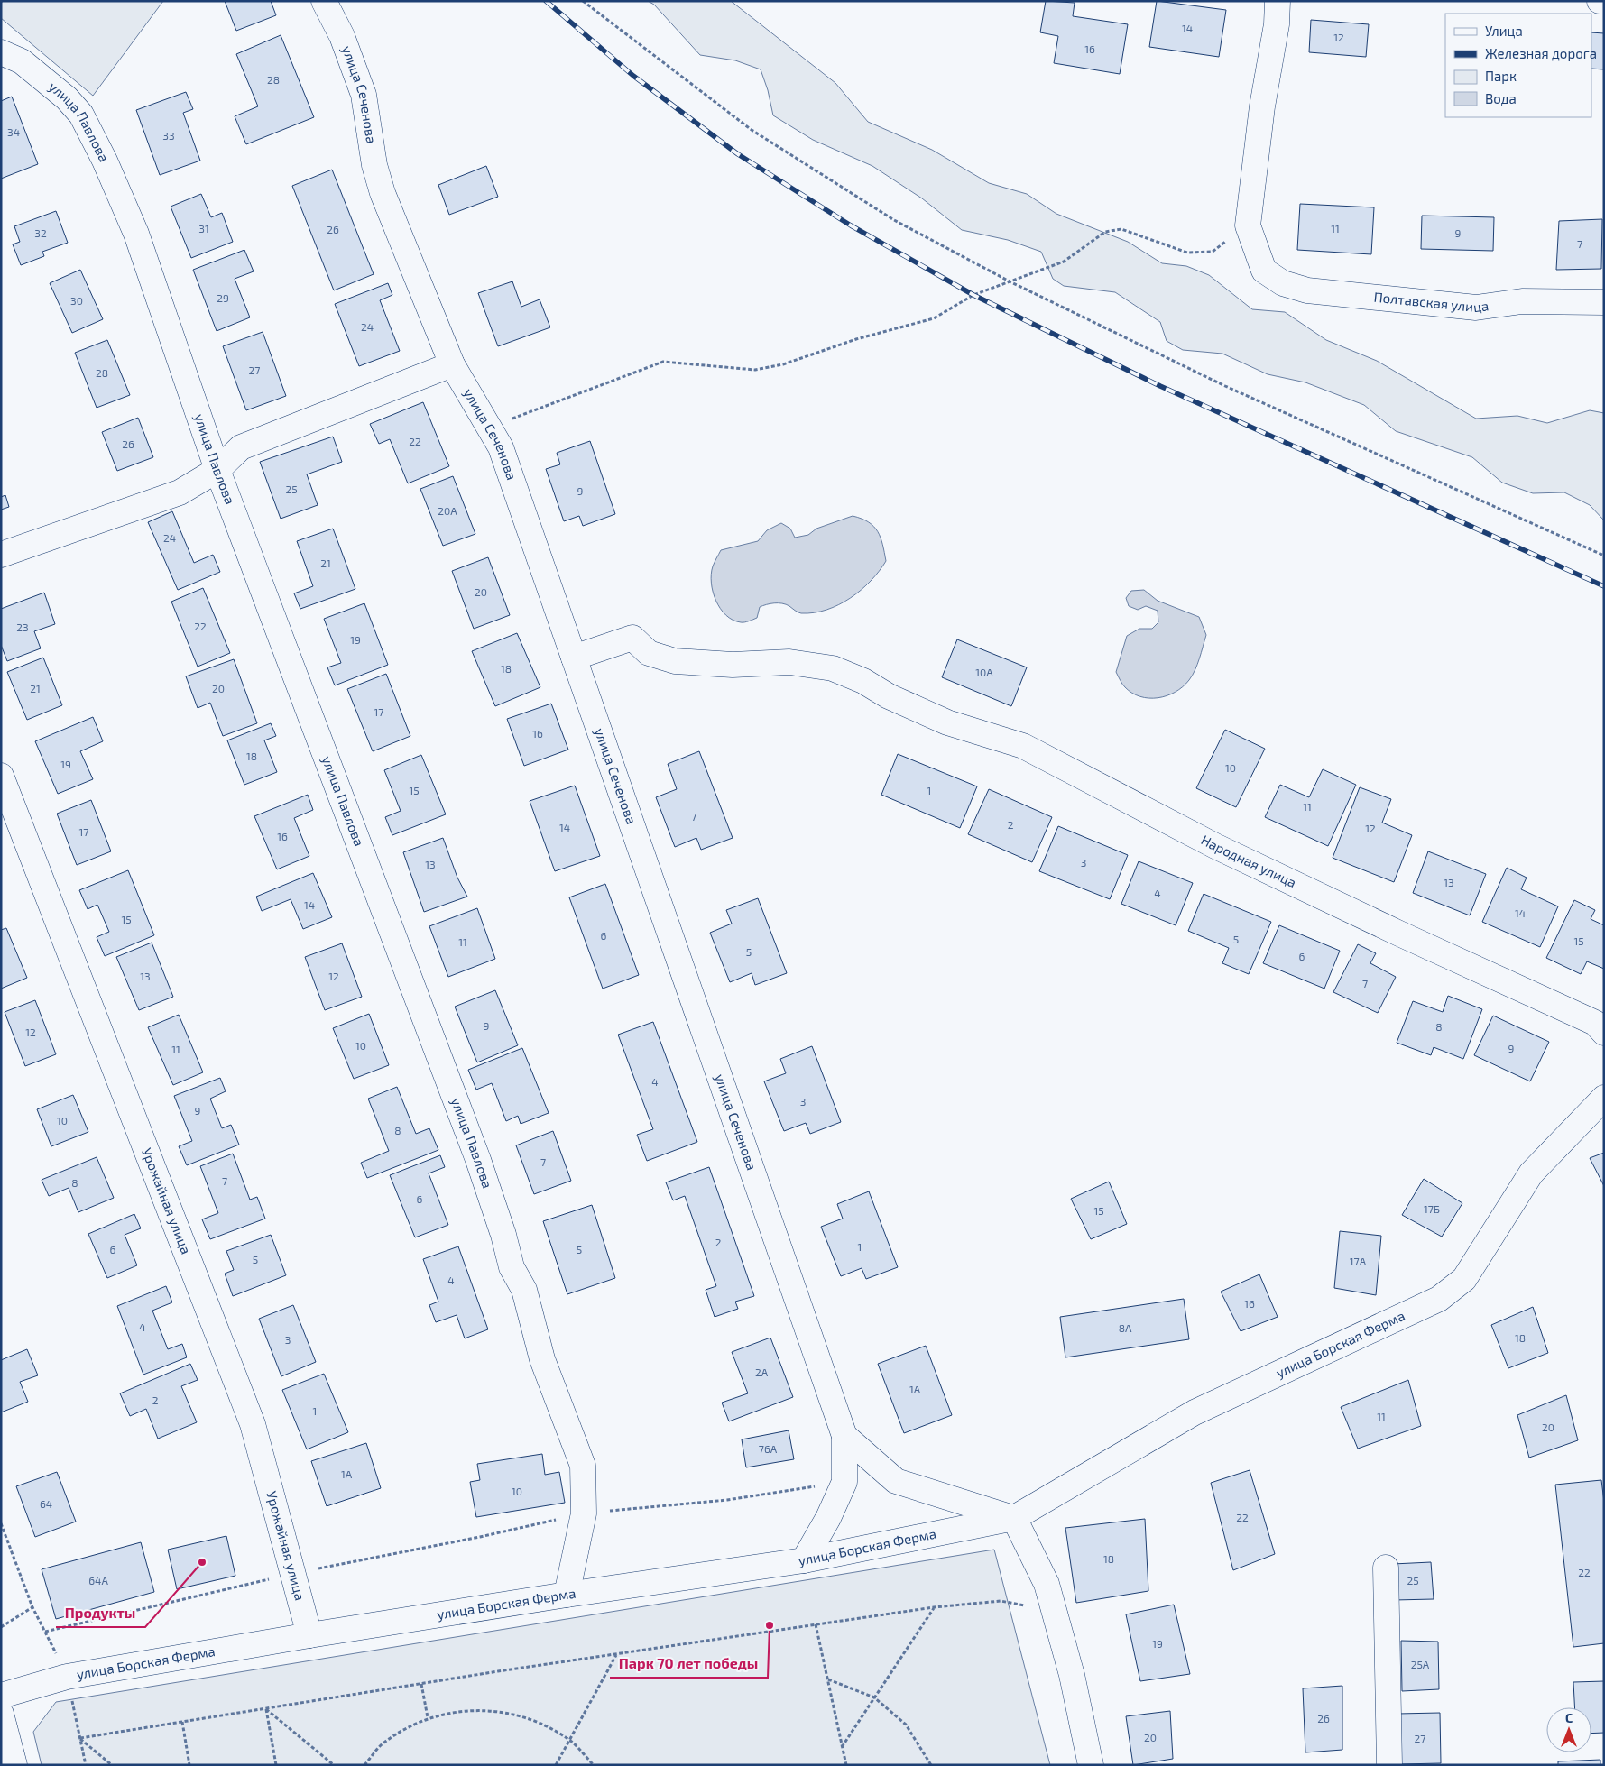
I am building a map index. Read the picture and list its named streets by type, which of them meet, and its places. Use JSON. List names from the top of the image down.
{
  "streets": {
    "street": [
      "улица Сеченова",
      "улица Павлова",
      "Полтавская улица",
      "Народная улица",
      "Урожайная улица",
      "улица Борская Ферма"
    ]
  },
  "crossings": [
    ["улица Сеченова", "Народная улица"],
    ["улица Сеченова", "улица Борская Ферма"],
    ["улица Павлова", "улица Борская Ферма"],
    ["Урожайная улица", "улица Борская Ферма"]
  ],
  "places": ["Продукты", "Парк 70 лет победы"],
  "house_numbers": [
    "14",
    "12",
    "16",
    "28",
    "34",
    "33",
    "31",
    "11",
    "26",
    "32",
    "9",
    "7",
    "29",
    "30",
    "24",
    "27",
    "28",
    "22",
    "26",
    "25",
    "9",
    "20А",
    "24",
    "21",
    "20",
    "22",
    "23",
    "19",
    "18",
    "10А",
    "21",
    "20",
    "17",
    "16",
    "18",
    "19",
    "10",
    "15",
    "1",
    "11",
    "7",
    "2",
    "14",
    "12",
    "17",
    "16",
    "3",
    "13",
    "13",
    "4",
    "14",
    "14",
    "15",
    "6",
    "5",
    "15",
    "11",
    "5",
    "6",
    "13",
    "12",
    "7",
    "9",
    "8",
    "12",
    "10",
    "9",
    "11",
    "4",
    "3",
    "9",
    "10",
    "8",
    "7",
    "7",
    "8",
    "6",
    "17Б",
    "15",
    "2",
    "1",
    "6",
    "5",
    "5",
    "17А",
    "4",
    "16",
    "4",
    "8А",
    "18",
    "3",
    "2А",
    "1А",
    "2",
    "1",
    "11",
    "20",
    "76А",
    "1А",
    "10",
    "64",
    "22",
    "18",
    "22",
    "64А",
    "25",
    "19",
    "25А",
    "26",
    "20",
    "27"
  ],
  "legend": [
    "Улица",
    "Железная дорога",
    "Парк",
    "Вода"
  ],
  "north": "top"
}
